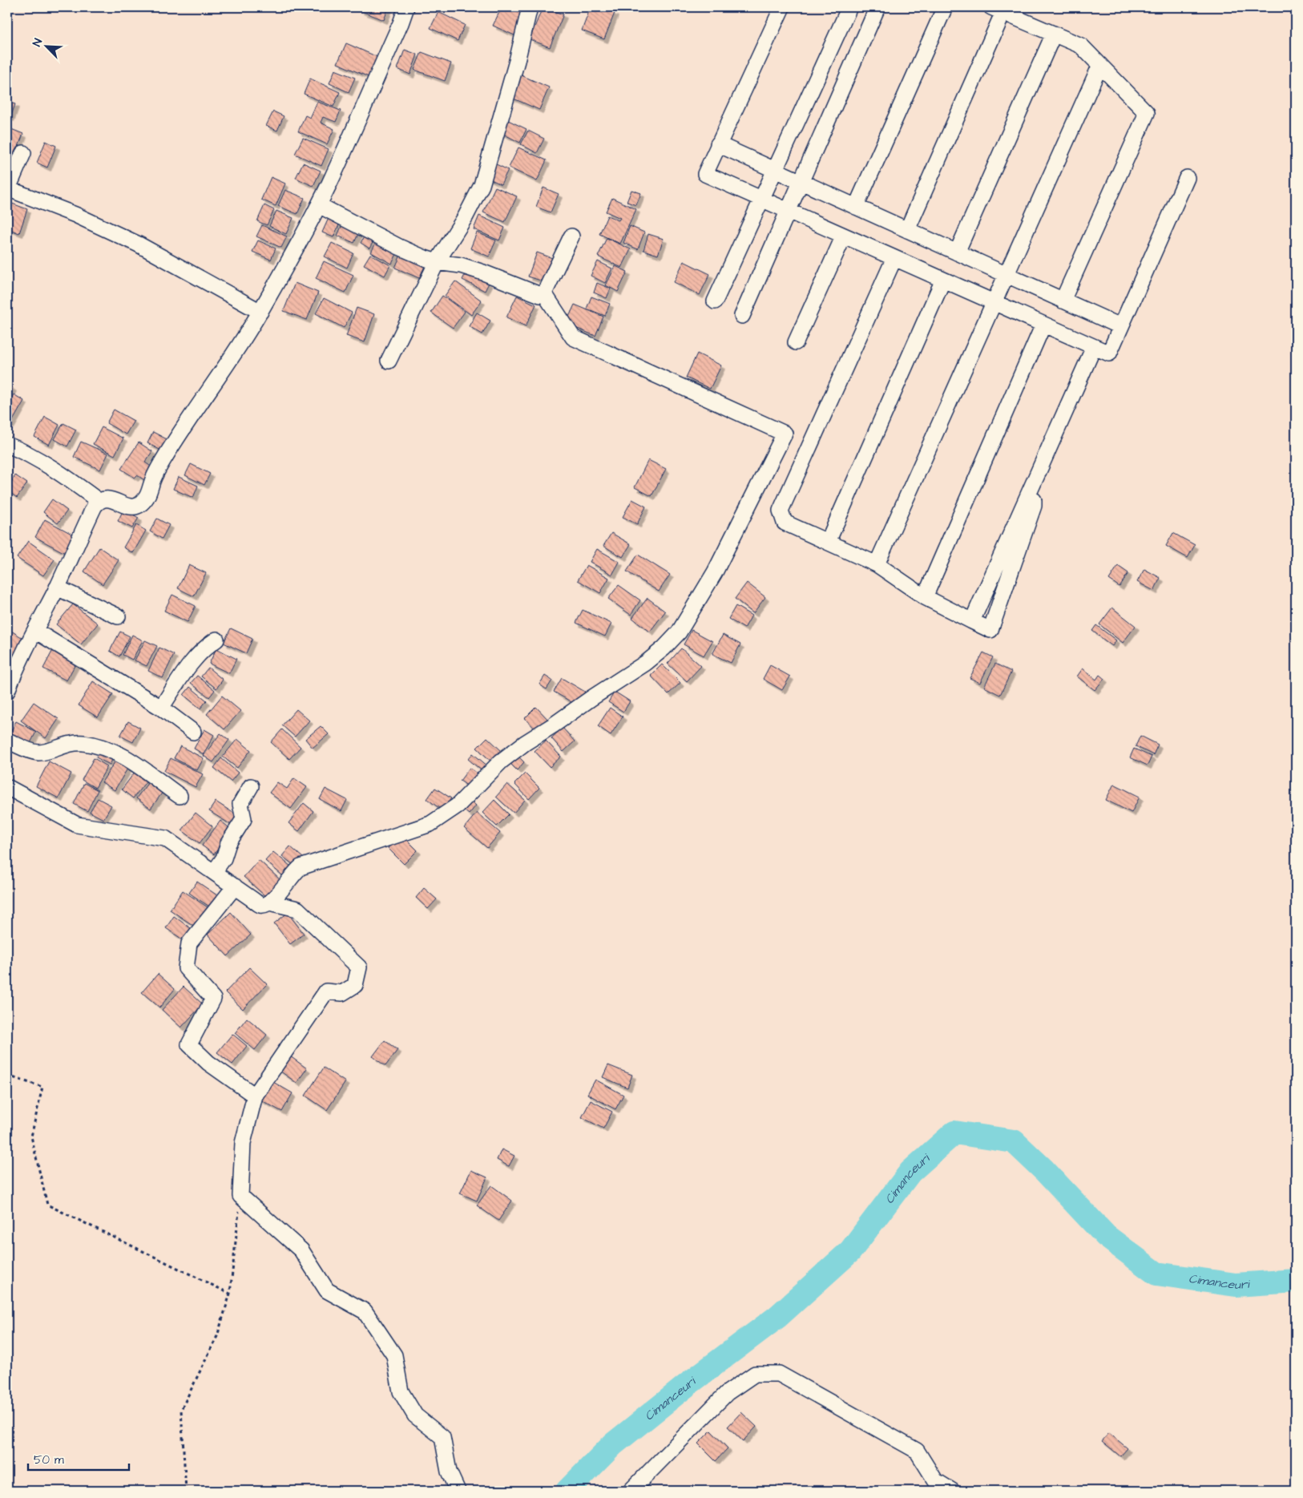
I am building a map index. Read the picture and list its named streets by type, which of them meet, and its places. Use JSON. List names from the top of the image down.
{
  "water": ["Cimanceuri"],
  "scale_bar": "50 m",
  "north": "top left"
}
